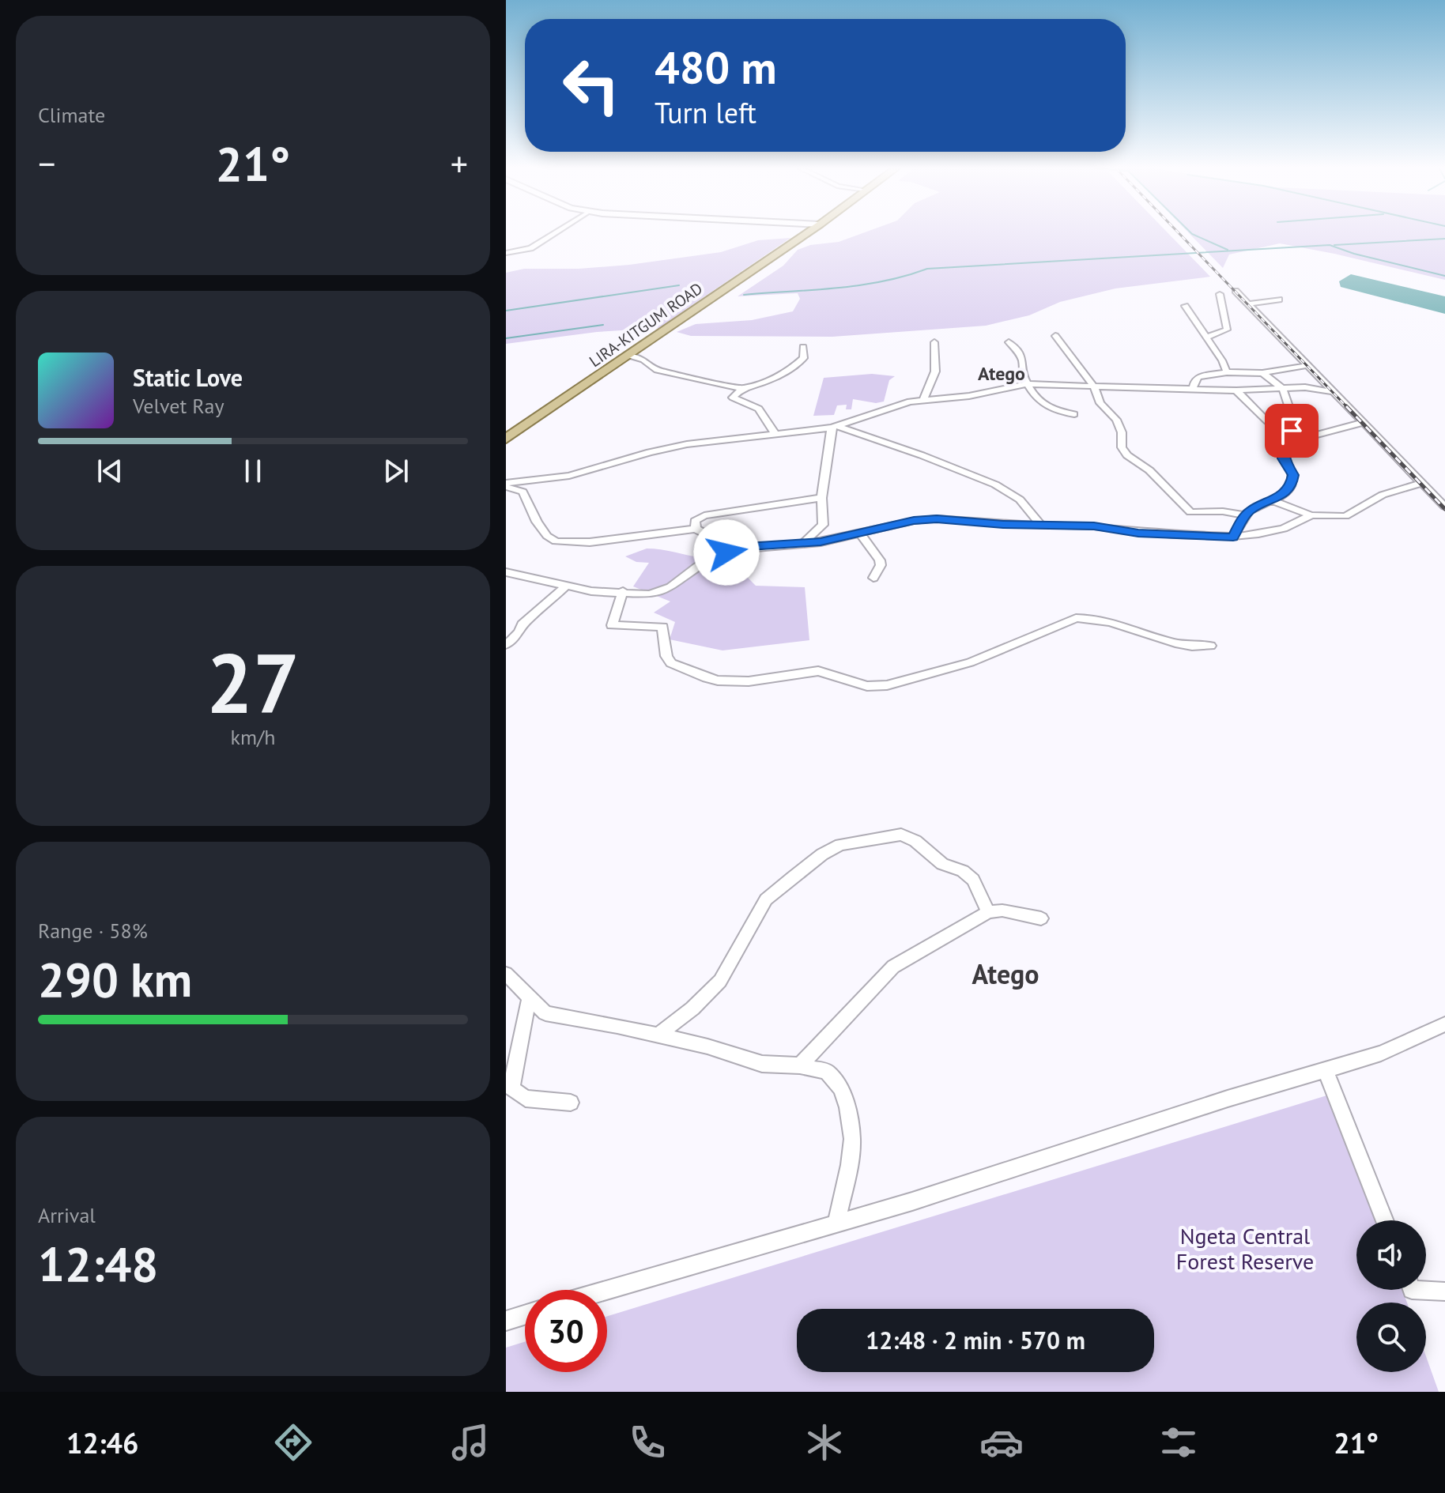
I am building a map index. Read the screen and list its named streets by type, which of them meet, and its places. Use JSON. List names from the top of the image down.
{
  "streets": {
    "main road": ["LIRA-KITGUM ROAD"]
  },
  "districts": ["Atego", "Atego"],
  "parks": ["Ngeta Central Forest Reserve"],
  "page": {
    "tile": [
      "Climate",
      ["27", "km/h"],
      ["Range · 58%", "290 km"],
      ["Arrival", "12:48"]
    ],
    "turn": ["480 m", "Turn left"],
    "heat": ["−", "21°", "+"],
    "song": ["Static Love", "Velvet Ray"],
    "limit": "30",
    "trip": "12:48 · 2 min · 570 m",
    "tabs": ["12:46", "21°"]
  }
}
